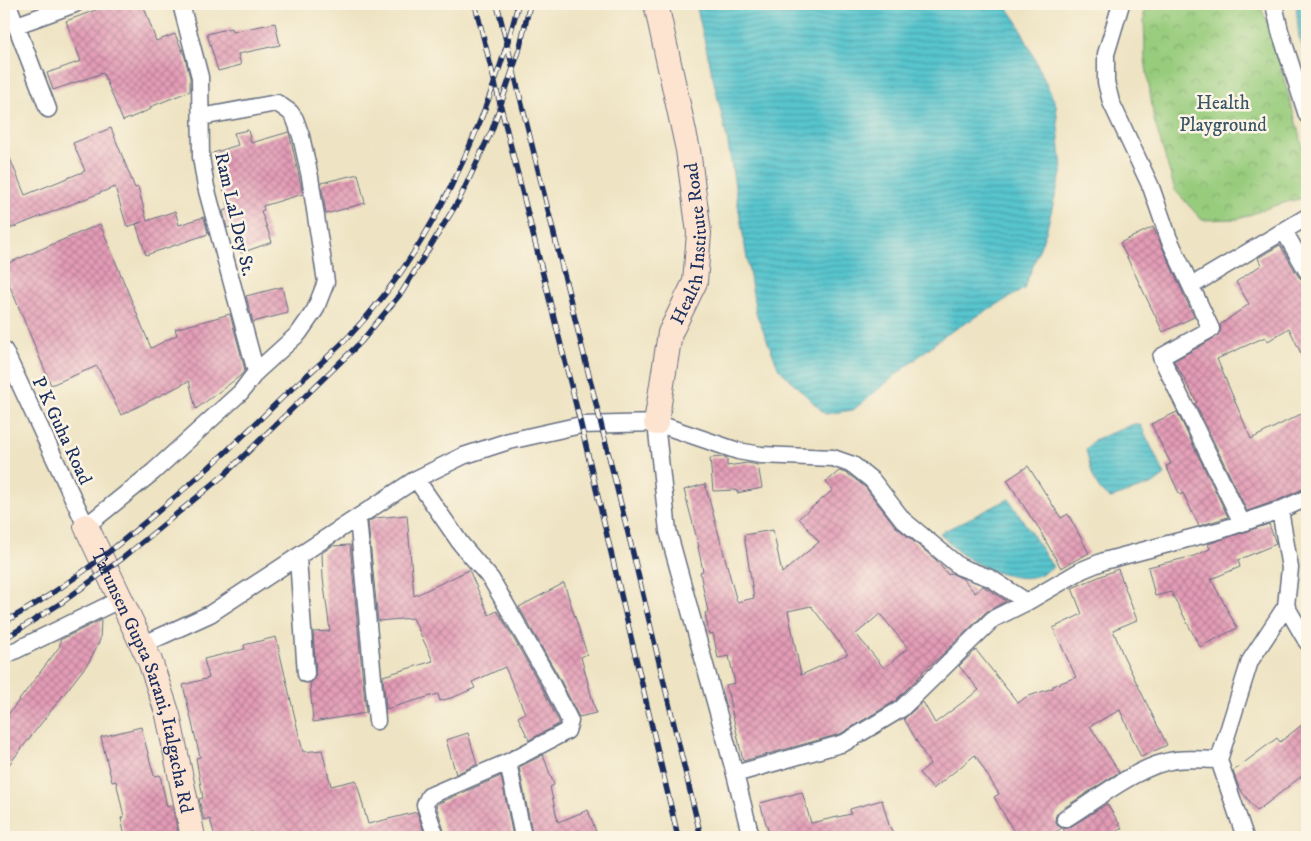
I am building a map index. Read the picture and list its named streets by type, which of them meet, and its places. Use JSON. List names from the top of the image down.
{
  "streets": {
    "street": [
      "Ram Lal Dey St.",
      "Health Institute Road",
      "P K Guha Road",
      "Tarunsen Gupta Sarani, Italgacha Rd"
    ]
  },
  "crossings": [
    ["P K Guha Road", "Tarunsen Gupta Sarani, Italgacha Rd"]
  ],
  "parks": ["Health Playground"]
}
